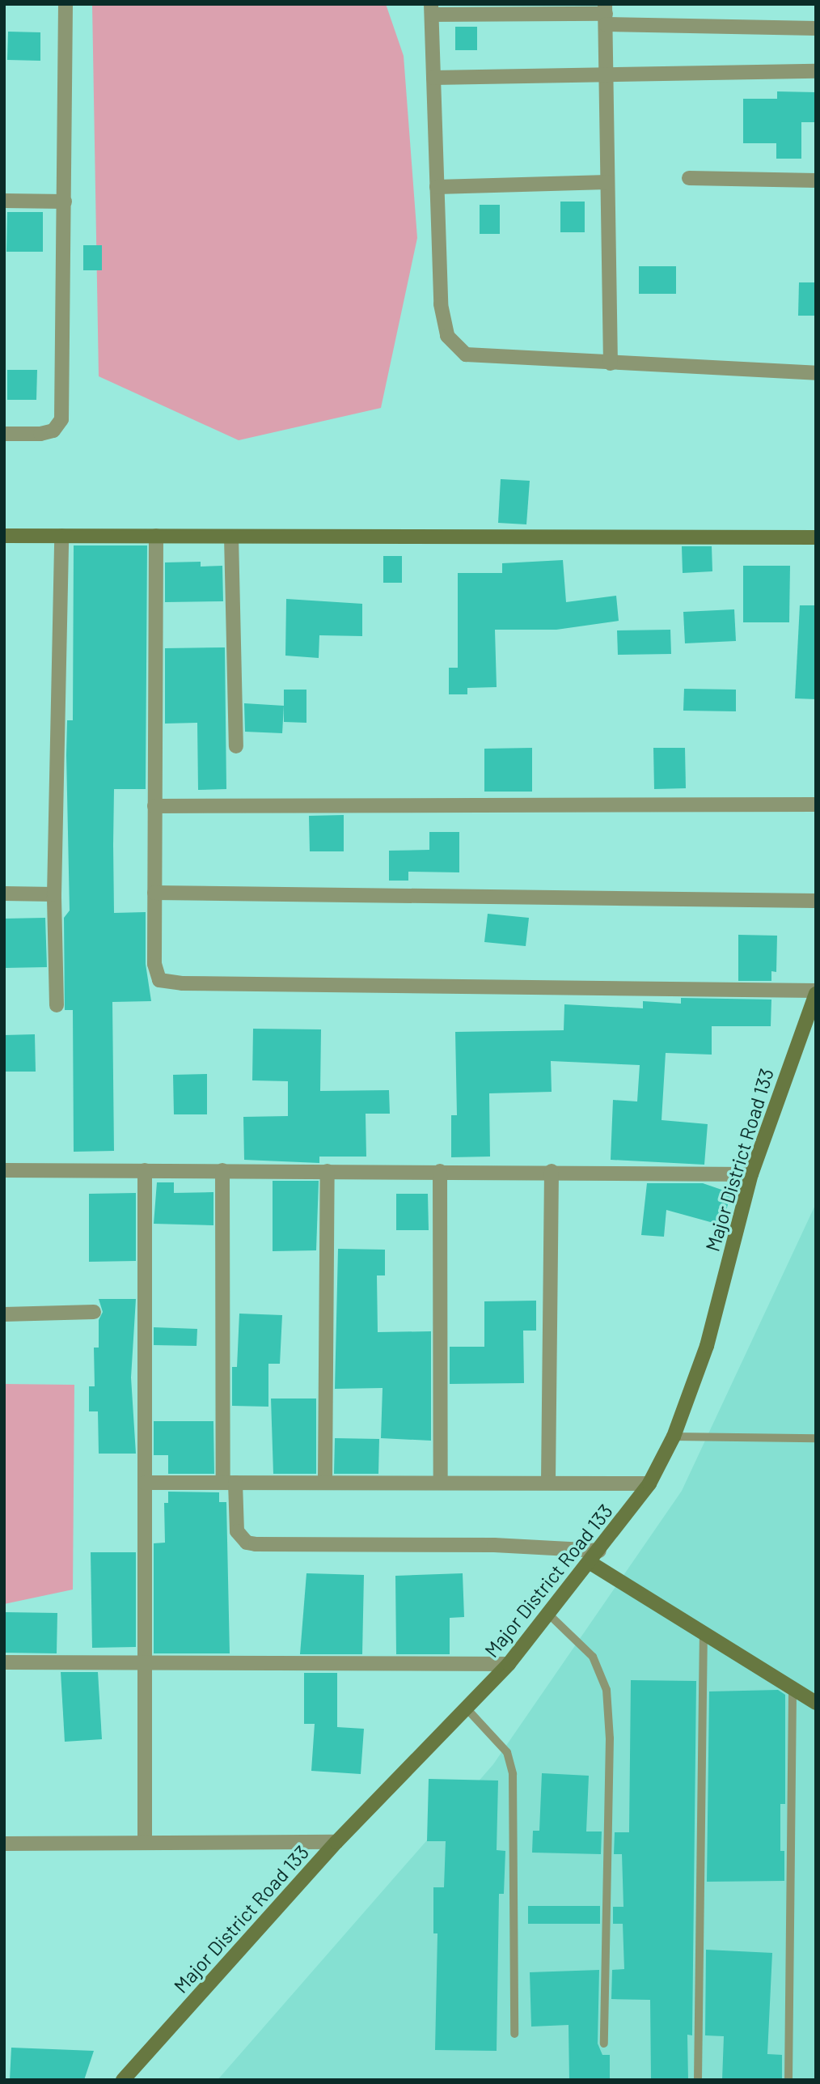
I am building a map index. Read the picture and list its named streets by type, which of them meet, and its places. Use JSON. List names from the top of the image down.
{
  "streets": {
    "main road": ["Major District Road 133"]
  }
}
